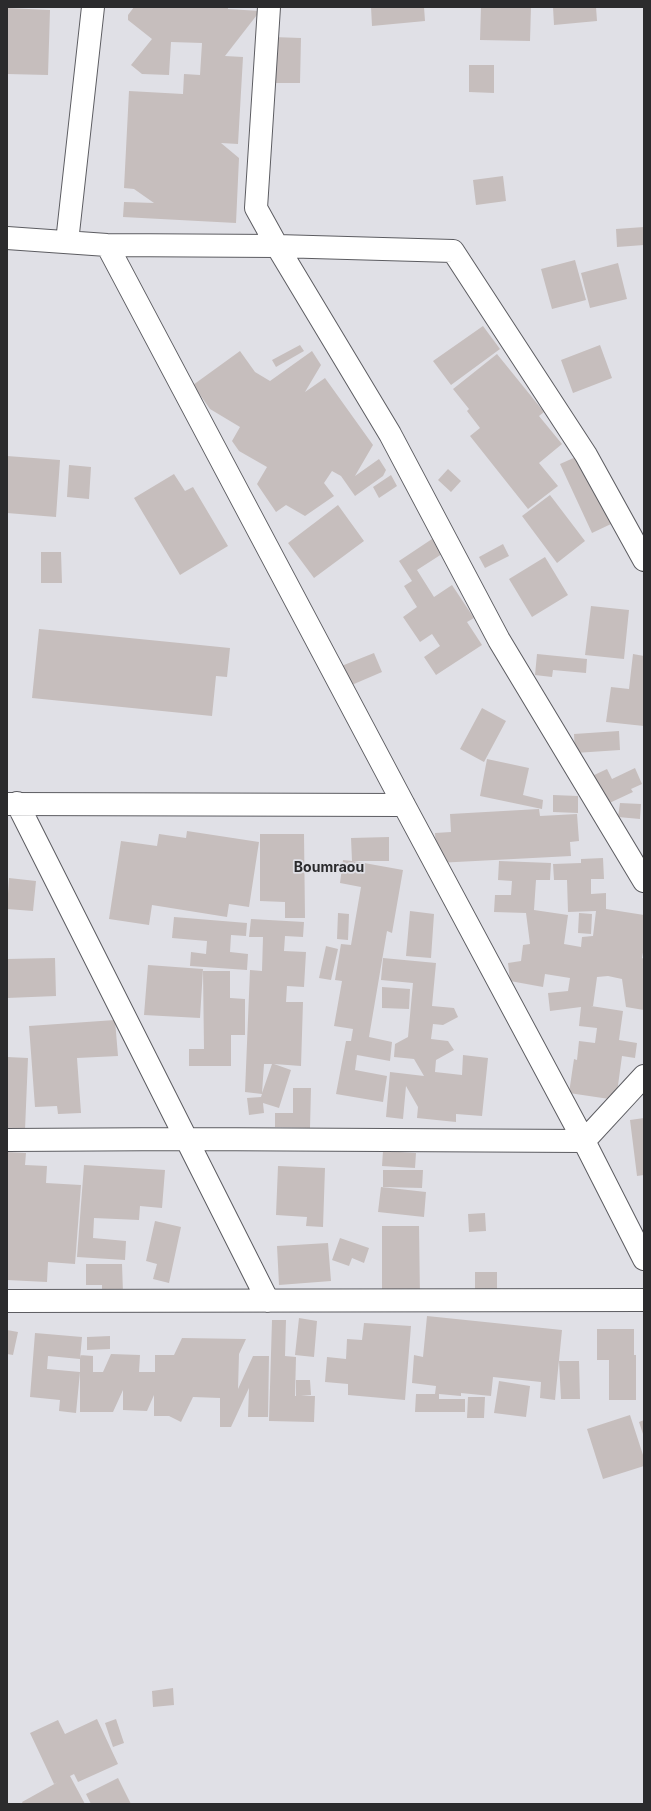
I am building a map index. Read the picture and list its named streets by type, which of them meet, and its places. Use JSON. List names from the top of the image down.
{
  "districts": ["Boumraou"]
}
